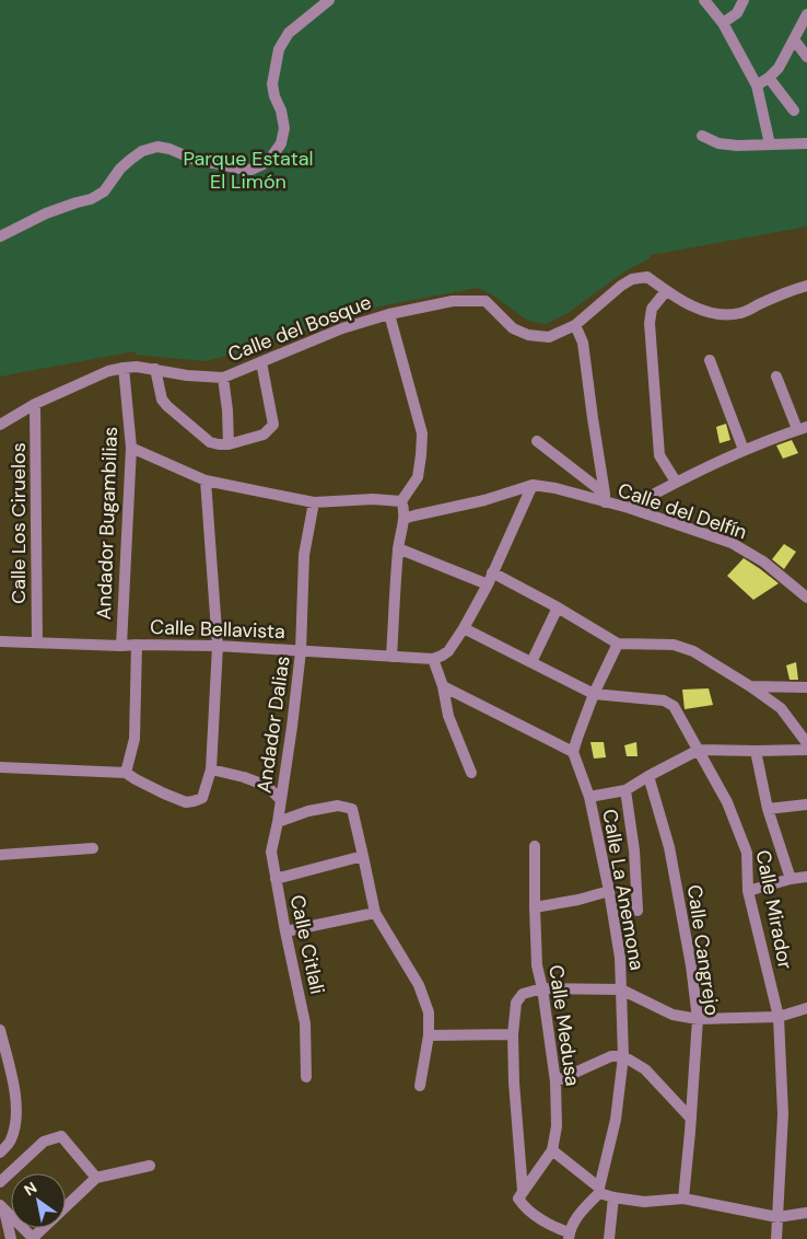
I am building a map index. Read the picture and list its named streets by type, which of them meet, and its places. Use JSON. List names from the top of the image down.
{
  "streets": {
    "street": [
      "Calle del Bosque",
      "Calle del Delfín",
      "Calle Los Ciruelos",
      "Andador Bugambilias",
      "Calle Bellavista",
      "Andador Dalias",
      "Calle La Anemona",
      "Calle Mirador",
      "Calle Citlali",
      "Calle Cangrejo",
      "Calle Medusa"
    ]
  },
  "crossings": [
    ["Calle del Bosque", "Calle Los Ciruelos"],
    ["Calle del Bosque", "Andador Bugambilias"],
    ["Calle Los Ciruelos", "Calle Bellavista"],
    ["Andador Bugambilias", "Calle Bellavista"],
    ["Calle Bellavista", "Andador Dalias"],
    ["Andador Dalias", "Calle Citlali"]
  ],
  "parks": ["Parque Estatal El Limón"],
  "north": "top left"
}
